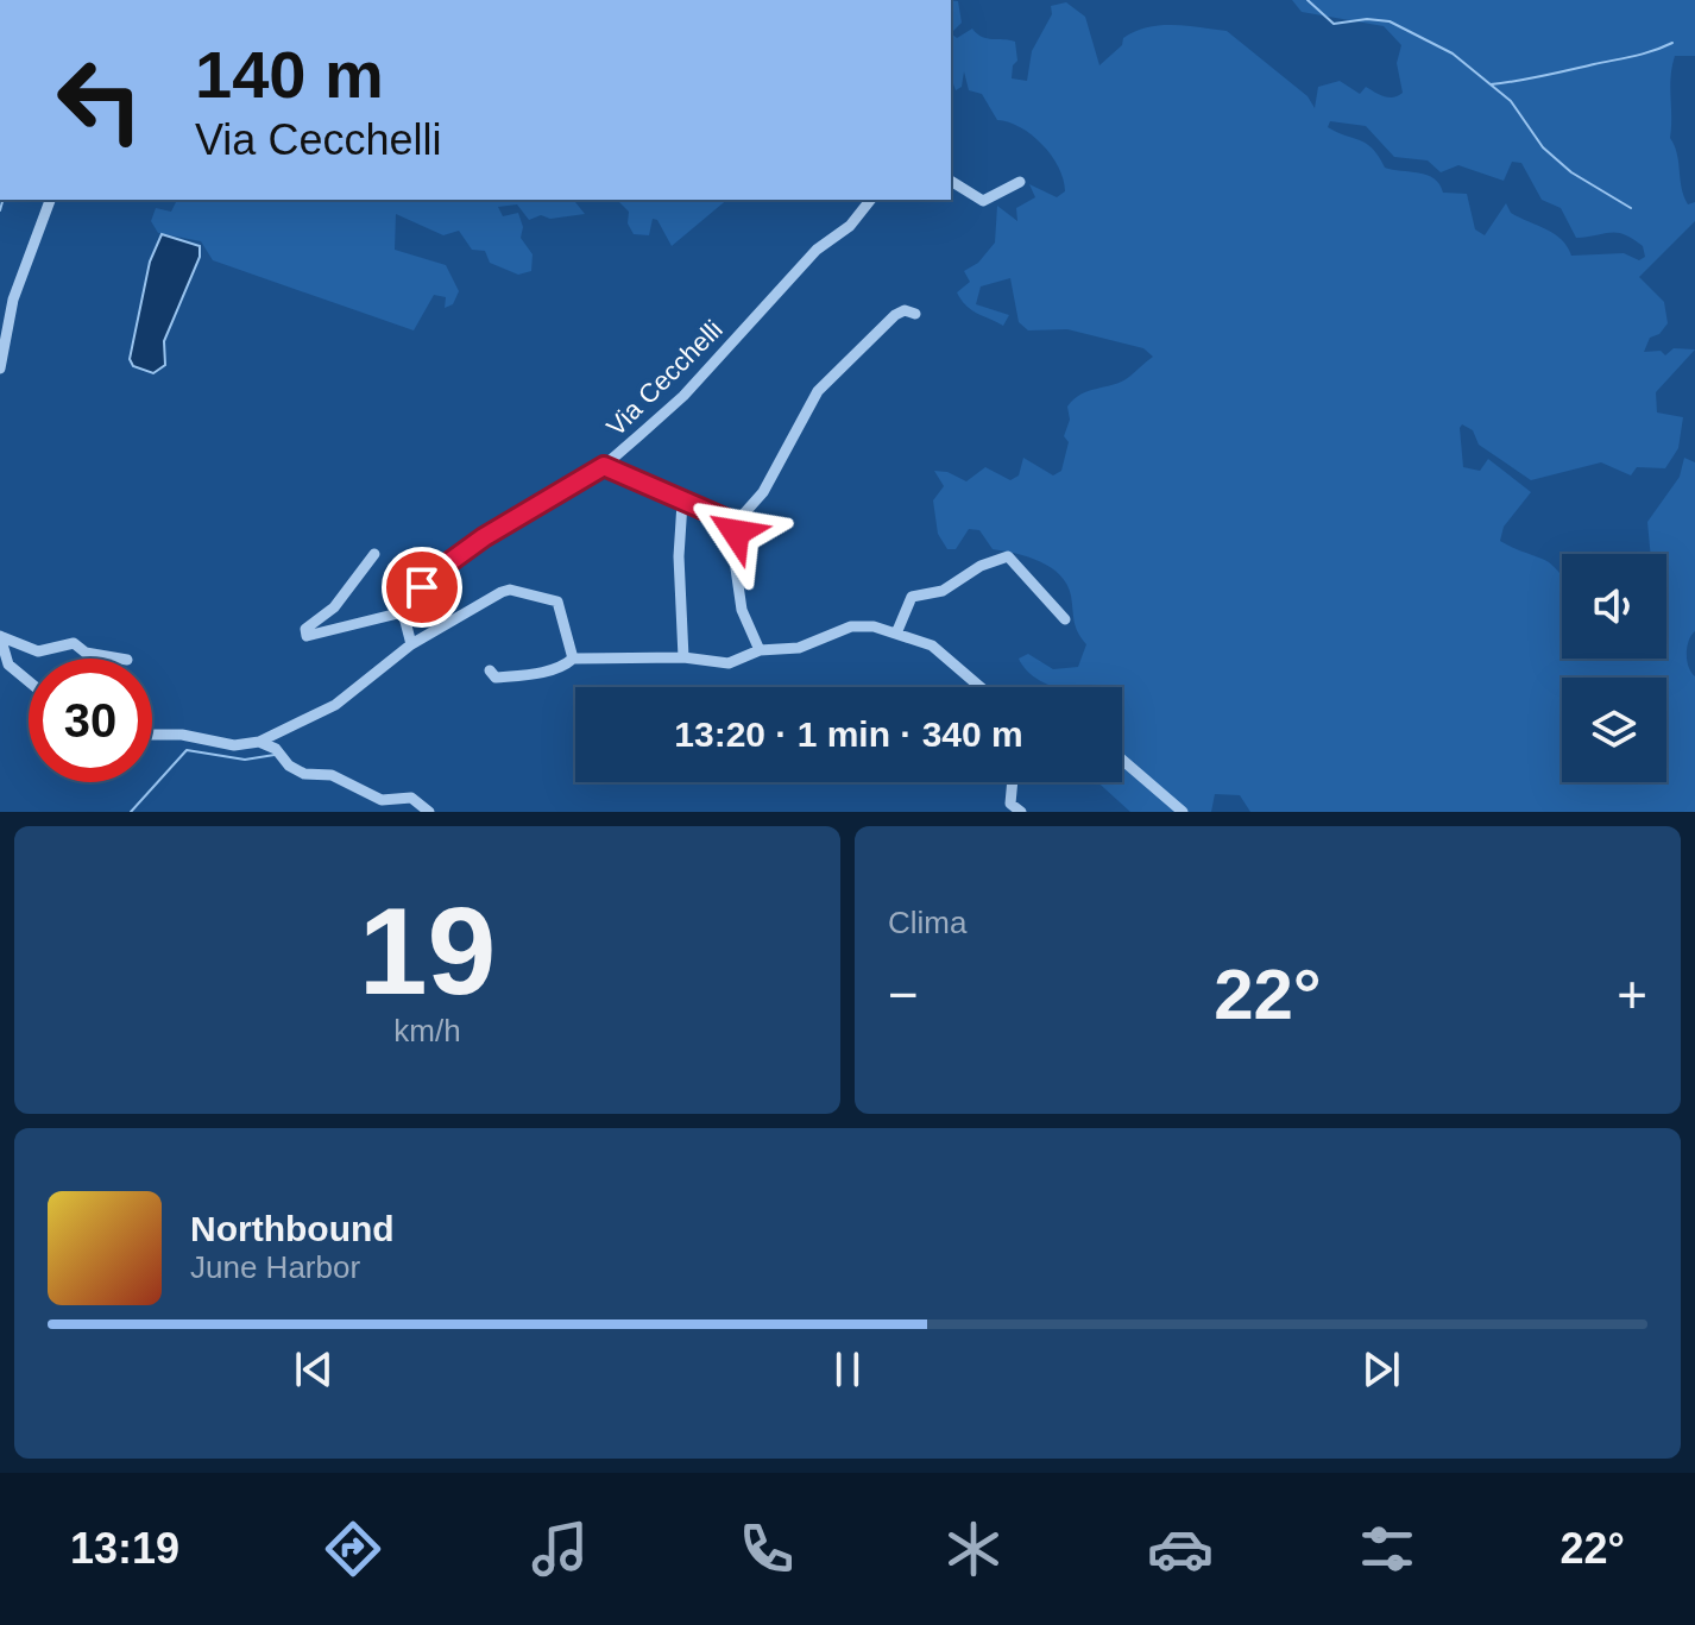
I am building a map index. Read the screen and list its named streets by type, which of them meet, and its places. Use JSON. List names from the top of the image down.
{
  "streets": {
    "street": ["Via Cecchelli"]
  },
  "page": {
    "turn": ["140 m", "Via Cecchelli"],
    "limit": "30",
    "trip": "13:20 · 1 min · 340 m",
    "tile": [
      ["19", "km/h"],
      "Clima"
    ],
    "heat": ["−", "22°", "+"],
    "song": ["Northbound", "June Harbor"],
    "tabs": ["13:19", "22°"]
  }
}
